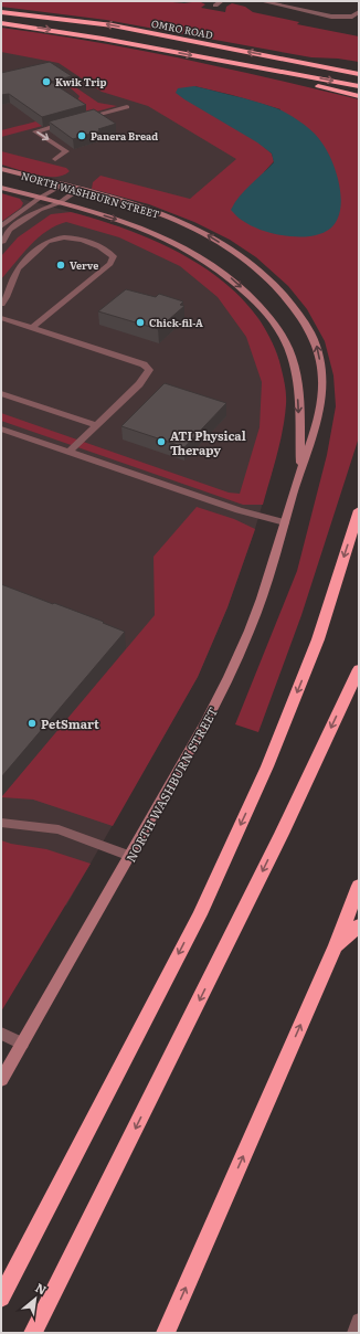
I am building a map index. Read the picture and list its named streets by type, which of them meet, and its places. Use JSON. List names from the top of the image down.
{
  "streets": {
    "highway": ["OMRO ROAD"],
    "street": ["NORTH WASHBURN STREET"]
  },
  "places": [
    "Kwik Trip",
    "Panera Bread",
    "Verve",
    "Chick-fil-A",
    "ATI Physical Therapy",
    "PetSmart"
  ],
  "north": "top right"
}
